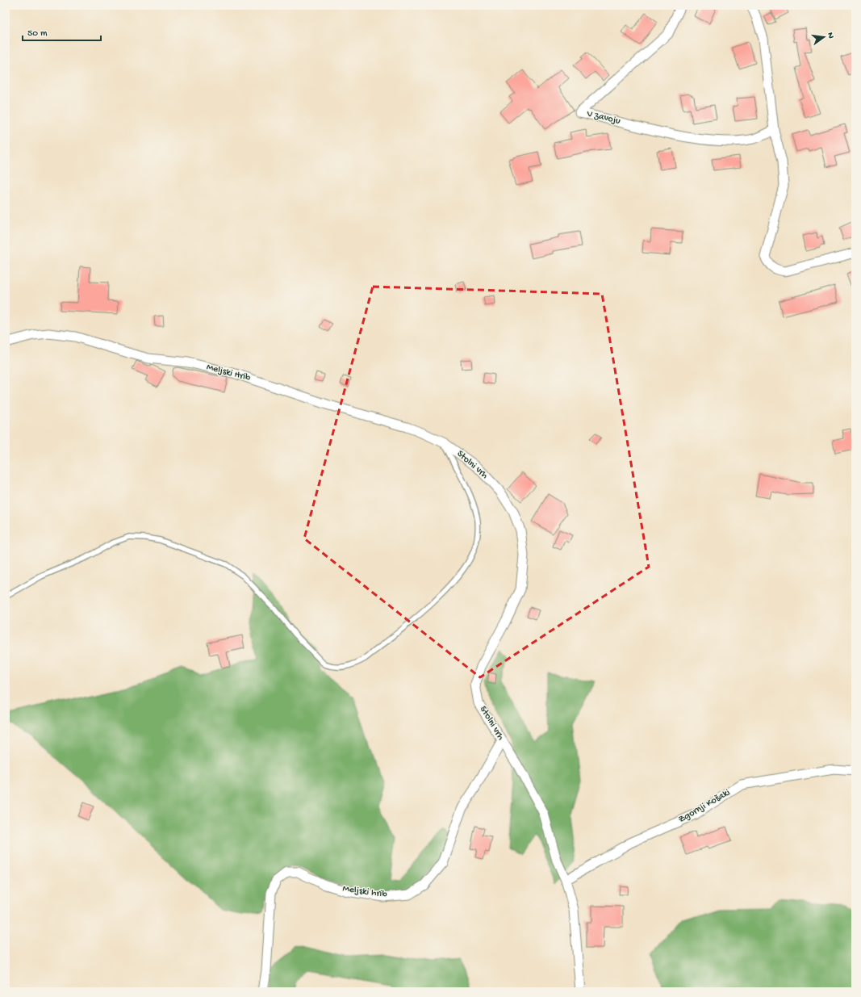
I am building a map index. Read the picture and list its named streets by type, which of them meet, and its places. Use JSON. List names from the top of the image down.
{
  "streets": {
    "street": [
      "V zavoju",
      "Meljski Hrib",
      "Stolni vrh",
      "Zgornji Košaki",
      "Meljski hrib"
    ]
  },
  "crossings": [
    ["Meljski Hrib", "Stolni vrh"],
    ["Stolni vrh", "Zgornji Košaki"],
    ["Stolni vrh", "Meljski hrib"]
  ],
  "scale_bar": "50 m",
  "north": "right"
}
